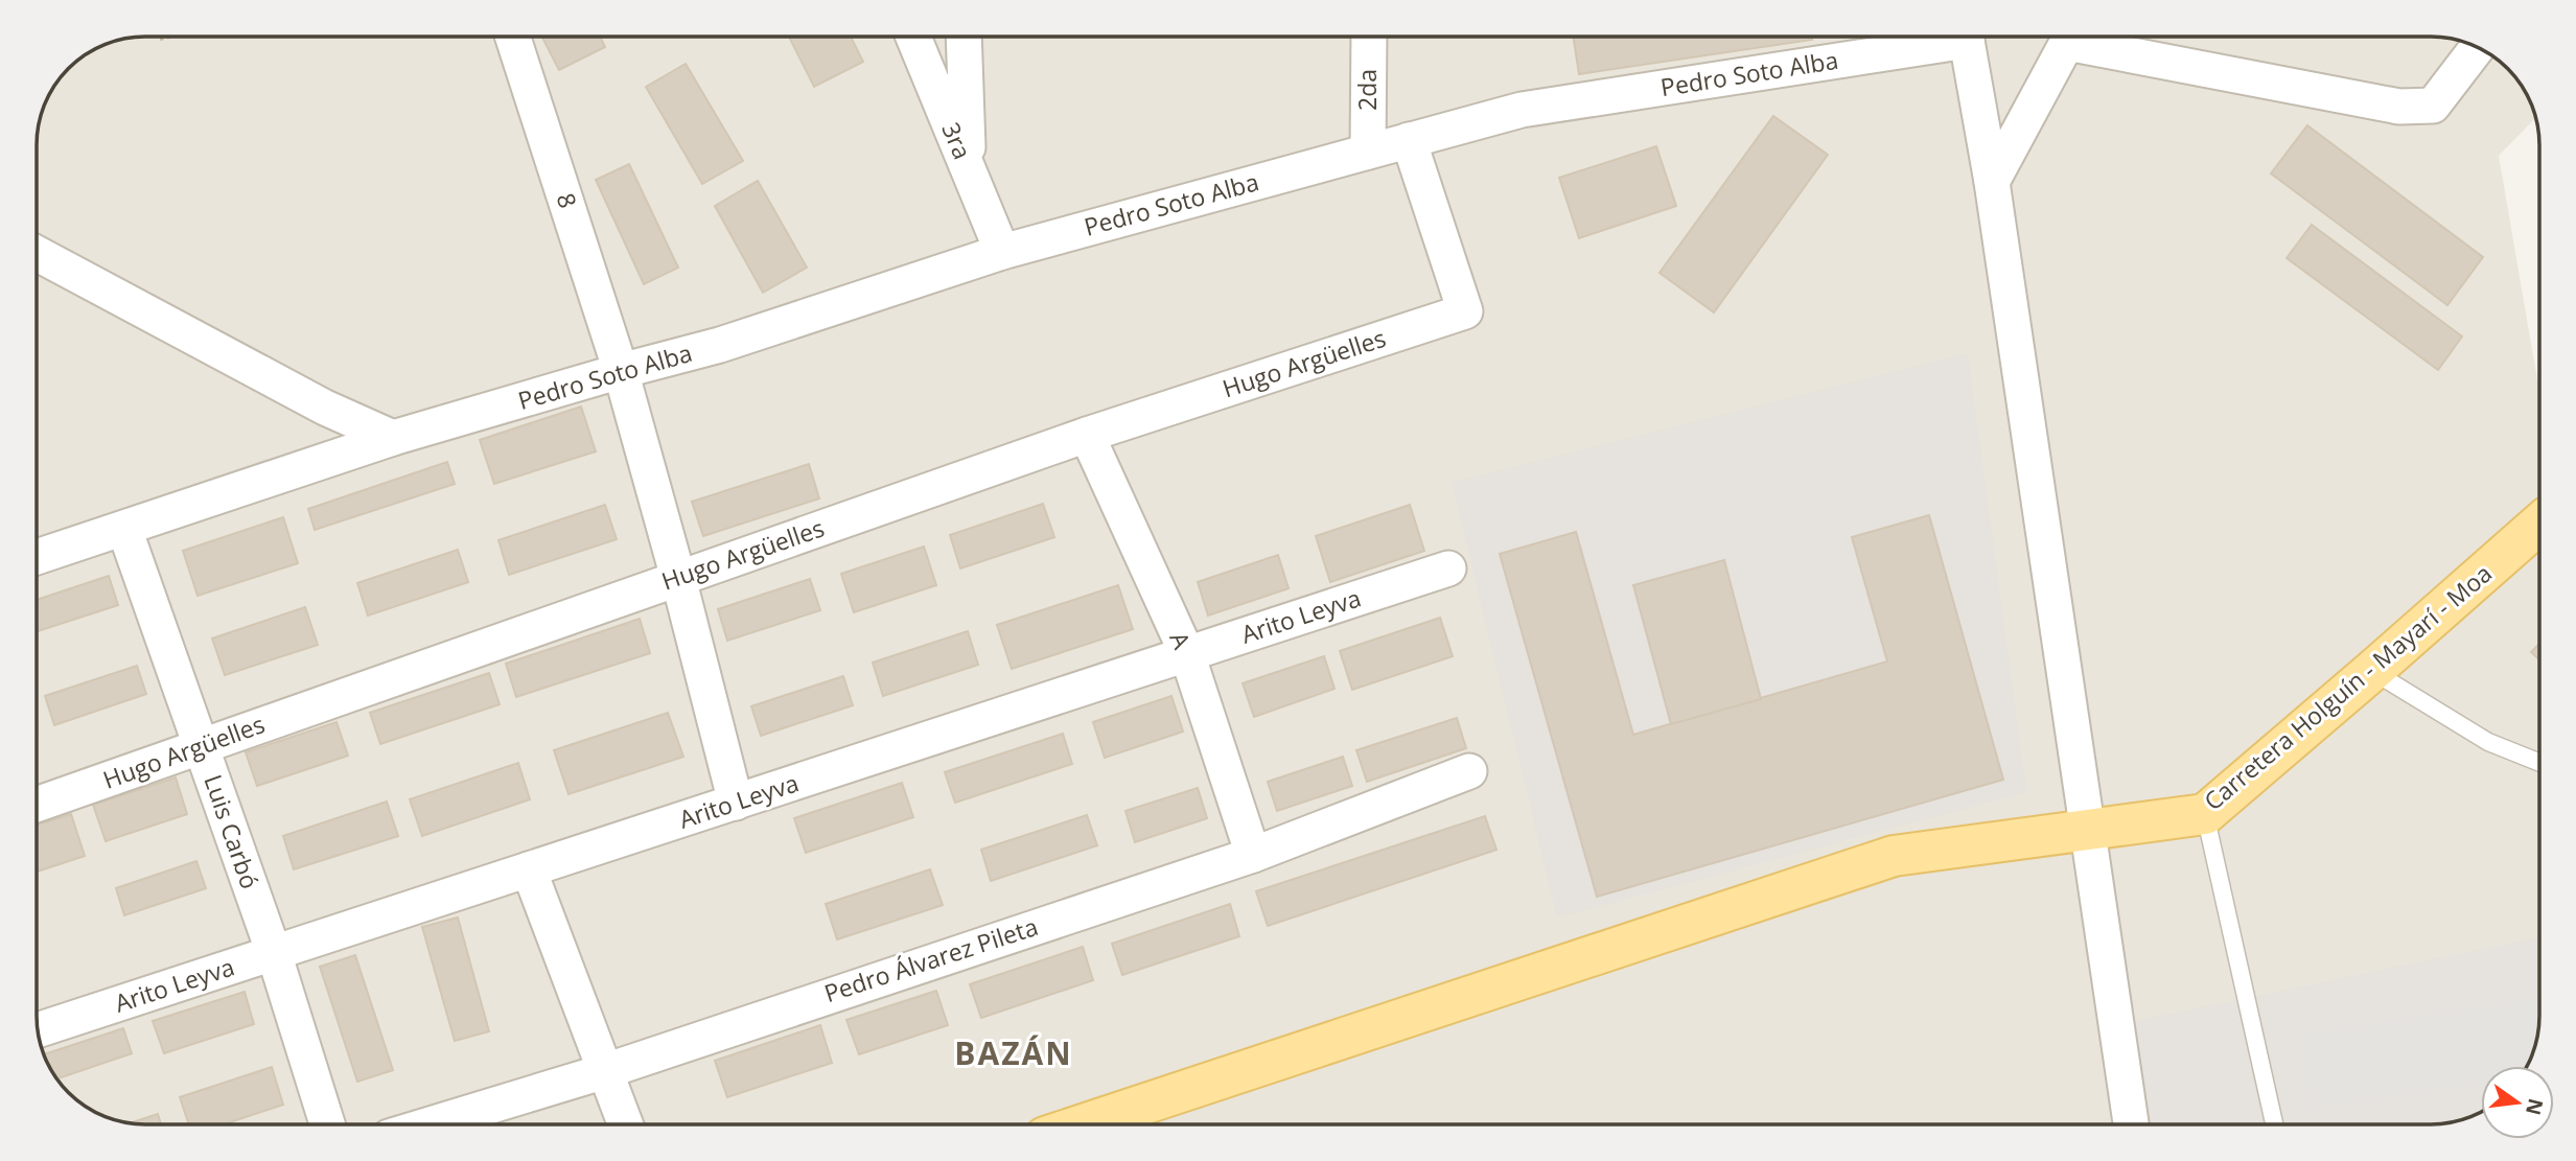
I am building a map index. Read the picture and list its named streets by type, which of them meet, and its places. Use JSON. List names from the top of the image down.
{
  "streets": {
    "main road": ["Carretera Holguín - Mayarí - Moa"],
    "street": [
      "Pedro Soto Alba",
      "2da",
      "3ra",
      "8",
      "Hugo Argüelles",
      "Arito Leyva",
      "A",
      "Luis Carbó",
      "Pedro Álvarez Pileta"
    ]
  },
  "crossings": [
    ["Pedro Soto Alba", "2da"],
    ["Pedro Soto Alba", "3ra"],
    ["Pedro Soto Alba", "8"],
    ["Pedro Soto Alba", "Hugo Argüelles"],
    ["Pedro Soto Alba", "Luis Carbó"],
    ["8", "Hugo Argüelles"],
    ["8", "Arito Leyva"],
    ["Hugo Argüelles", "A"],
    ["Hugo Argüelles", "Luis Carbó"],
    ["Arito Leyva", "A"],
    ["Arito Leyva", "Luis Carbó"],
    ["A", "Pedro Álvarez Pileta"]
  ],
  "districts": ["BAZÁN"],
  "north": "right"
}
